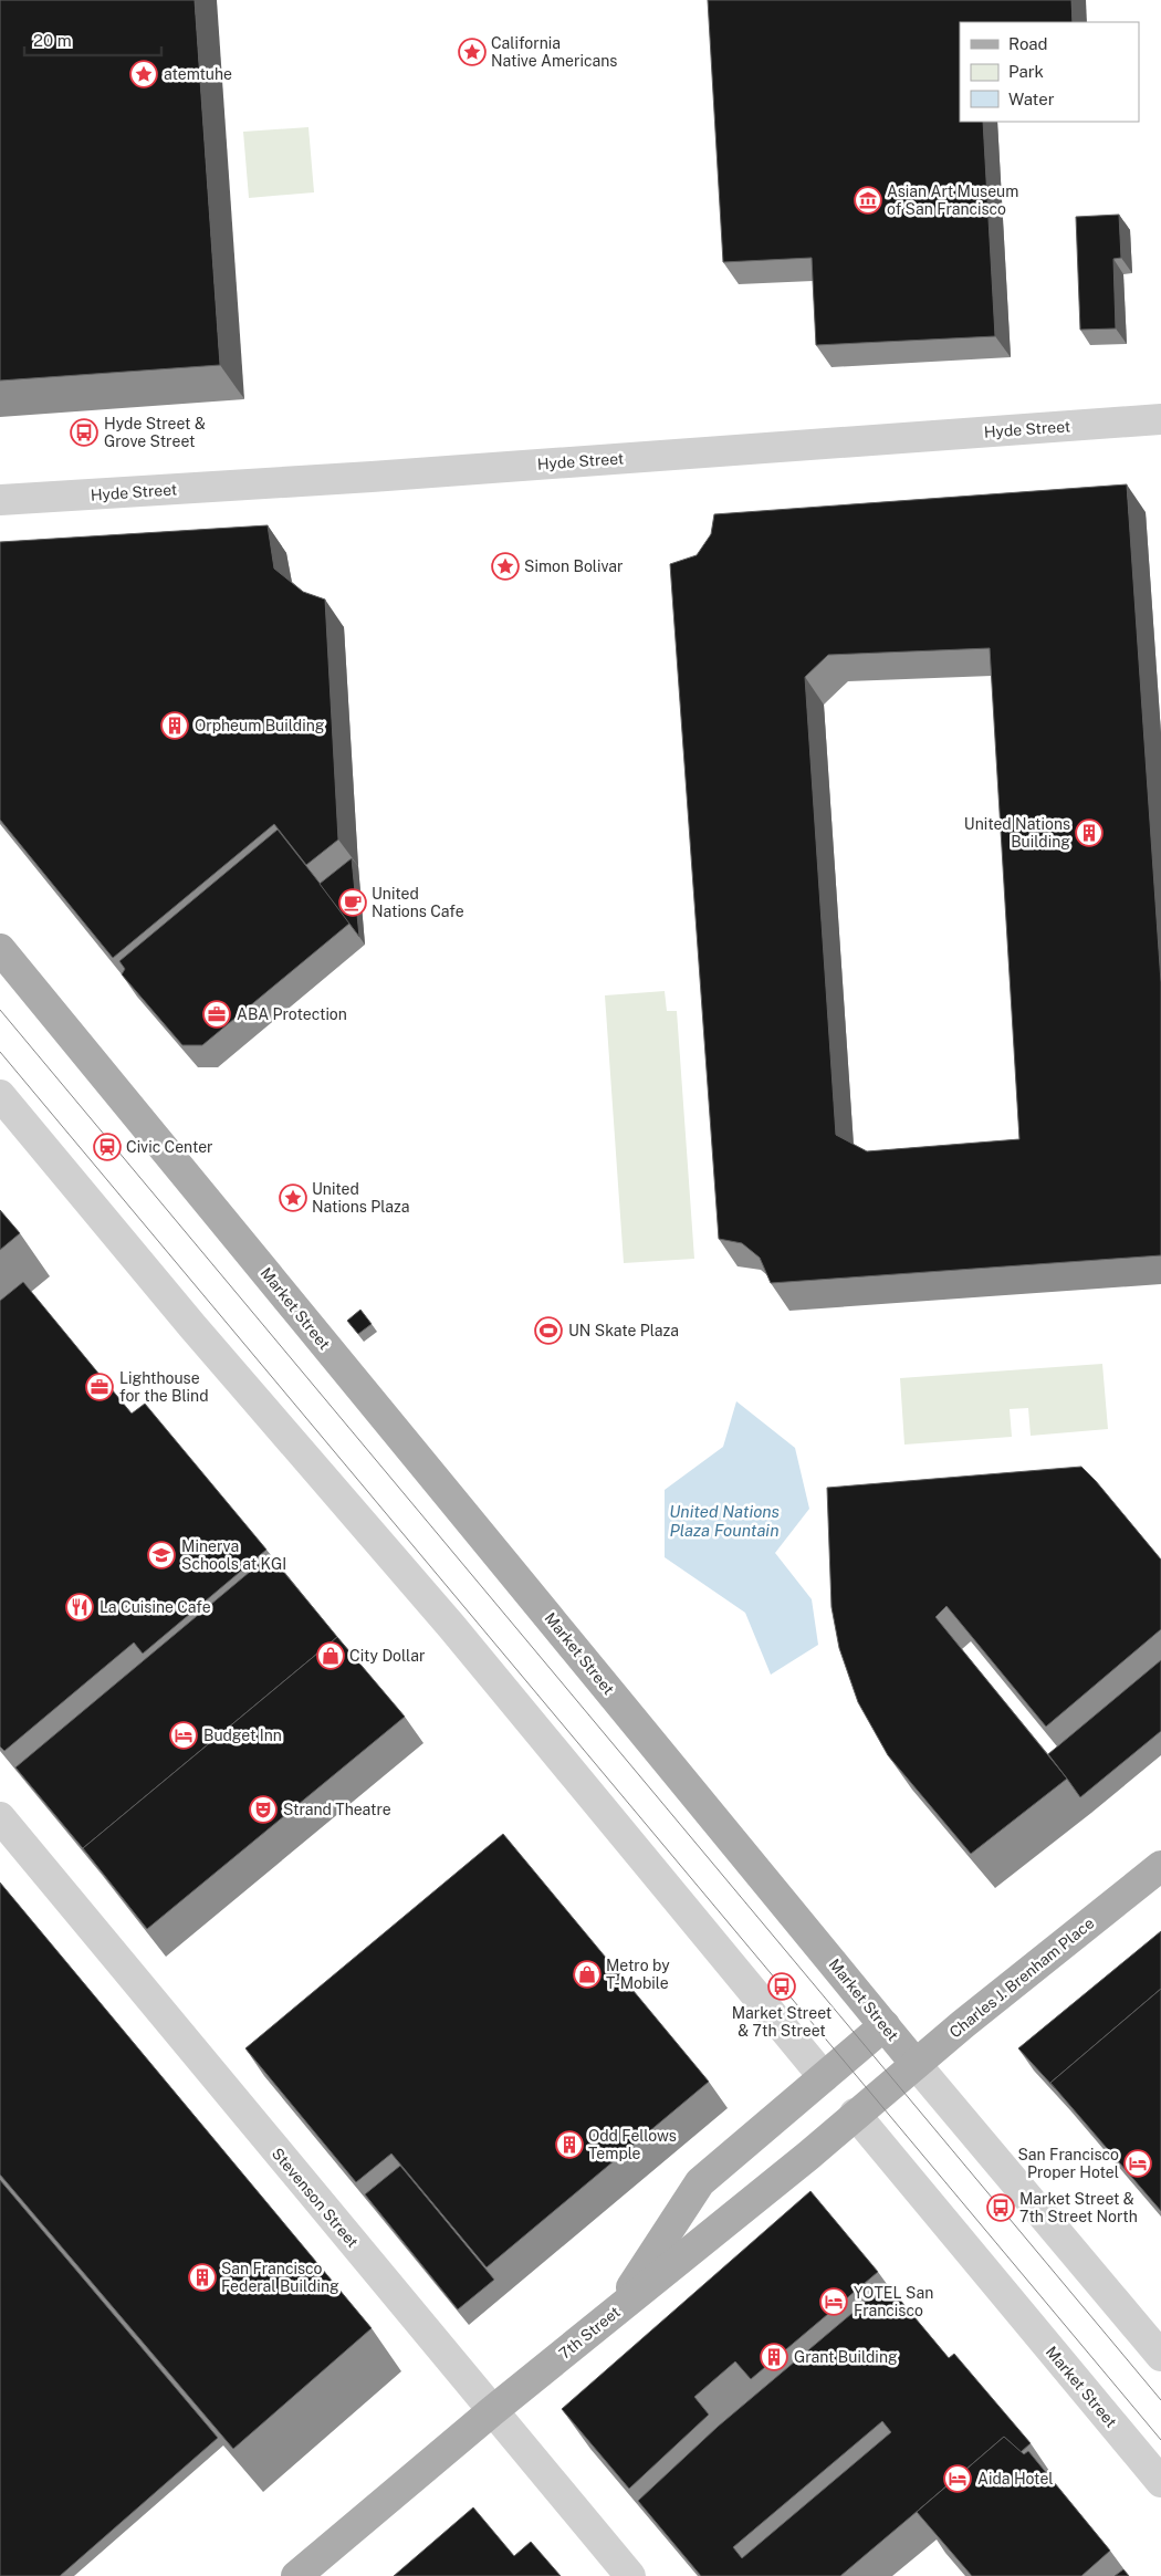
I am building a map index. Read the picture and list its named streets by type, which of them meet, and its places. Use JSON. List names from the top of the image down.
{
  "streets": {
    "main road": ["Market Street", "Charles J. Brenham Place", "7th Street"],
    "street": ["Hyde Street", "Stevenson Street"]
  },
  "crossings": [
    ["Market Street", "Charles J. Brenham Place"],
    ["Market Street", "7th Street"],
    ["Charles J. Brenham Place", "7th Street"],
    ["Stevenson Street", "7th Street"]
  ],
  "water": ["United Nations Plaza Fountain"],
  "places": {
    "place": [
      "California Native Americans",
      "atemtuhe",
      "Simon Bolivar",
      "United Nations Plaza"
    ],
    "museum": ["Asian Art Museum of San Francisco"],
    "bus stop": ["Hyde Street & Grove Street", "Market Street & 7th Street", "Market Street & 7th Street North"],
    "building": [
      "Orpheum Building",
      "United Nations Building",
      "Odd Fellows Temple",
      "San Francisco Federal Building",
      "Grant Building"
    ],
    "cafe": ["United Nations Cafe"],
    "office": ["ABA Protection", "Lighthouse for the Blind"],
    "station": ["Civic Center"],
    "sports": ["UN Skate Plaza"],
    "school or university": ["Minerva Schools at KGI"],
    "restaurant": ["La Cuisine Cafe"],
    "shop": ["City Dollar", "Metro by T-Mobile"],
    "hotel": [
      "Budget Inn",
      "San Francisco Proper Hotel",
      "YOTEL San Francisco",
      "Aida Hotel"
    ],
    "theatre": ["Strand Theatre"]
  },
  "legend": ["Road", "Park", "Water"],
  "scale_bar": "20 m"
}
